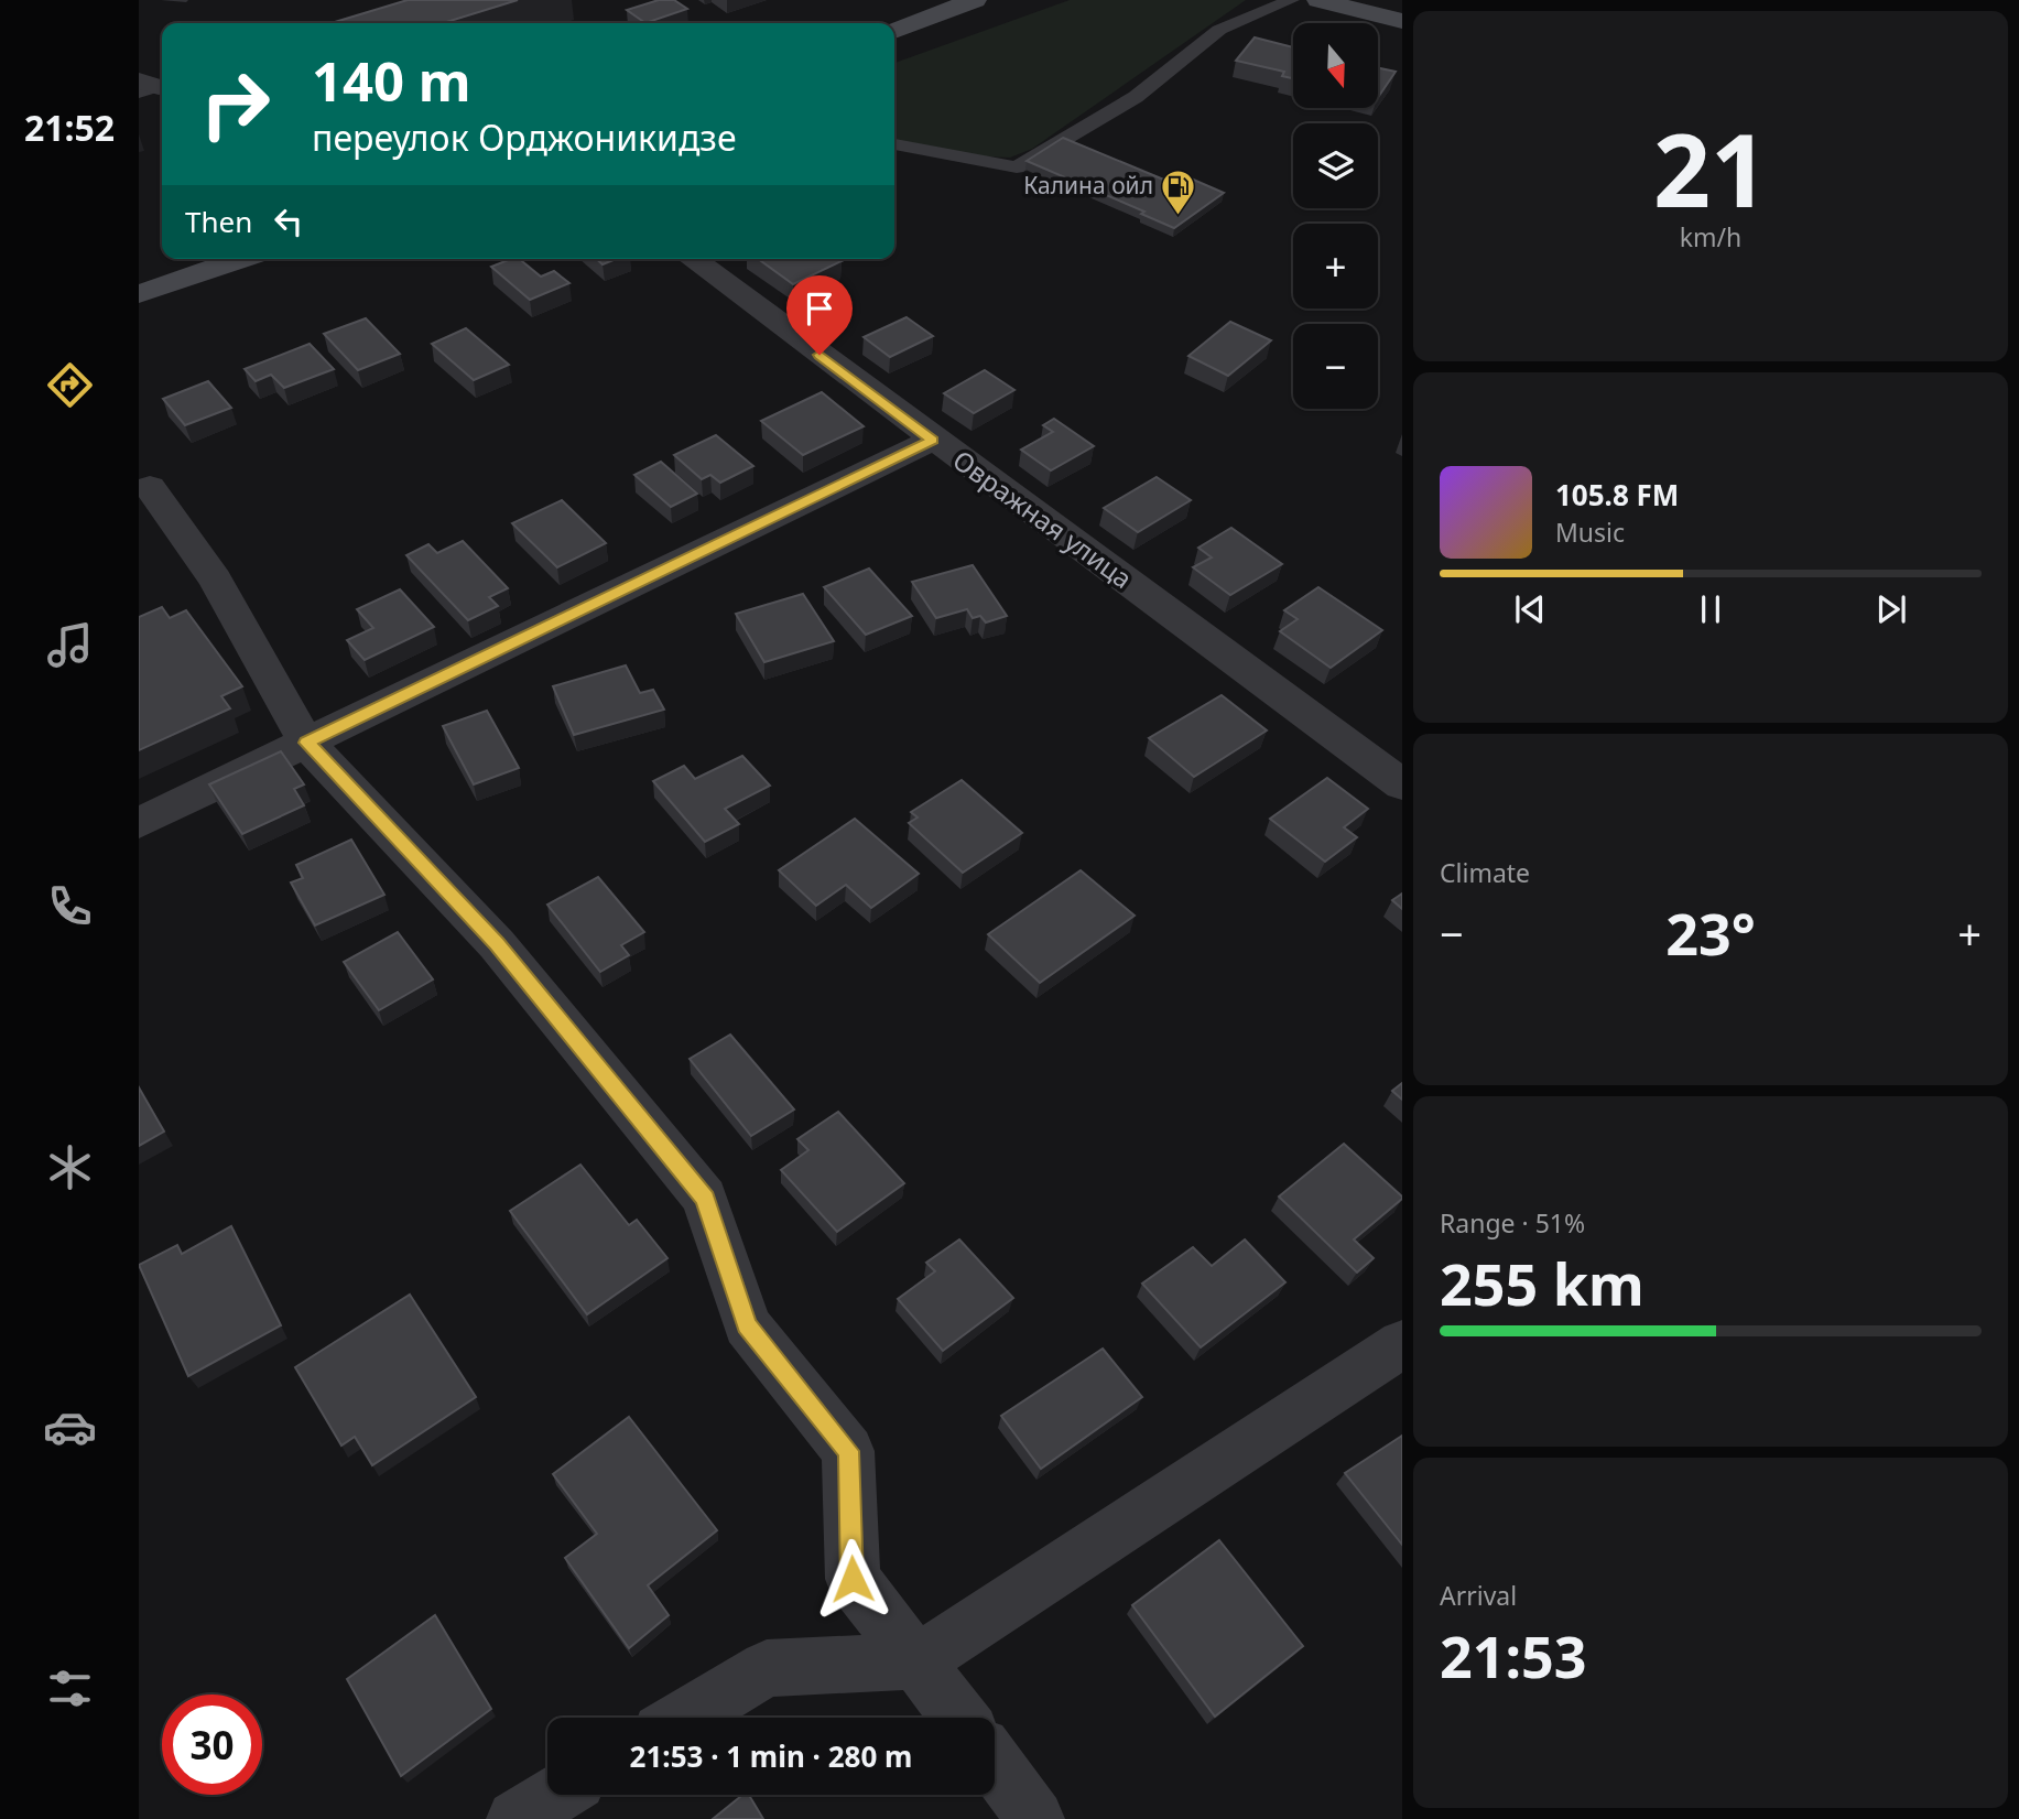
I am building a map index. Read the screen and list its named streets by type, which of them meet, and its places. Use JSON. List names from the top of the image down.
{
  "streets": {
    "street": ["Овражная улица"]
  },
  "places": {
    "fuel station": ["Калина ойл"]
  },
  "north": "bottom",
  "page": {
    "tabs": "21:52",
    "tile": [
      ["21", "km/h"],
      "Climate",
      ["Range · 51%", "255 km"],
      ["Arrival", "21:53"]
    ],
    "map_buttons": ["+", "−"],
    "turn": ["140 m", "переулок Орджоникидзе"],
    "then": "Then",
    "song": ["105.8 FM", "Music"],
    "heat": ["−", "23°", "+"],
    "limit": "30",
    "trip": "21:53 · 1 min · 280 m"
  }
}
